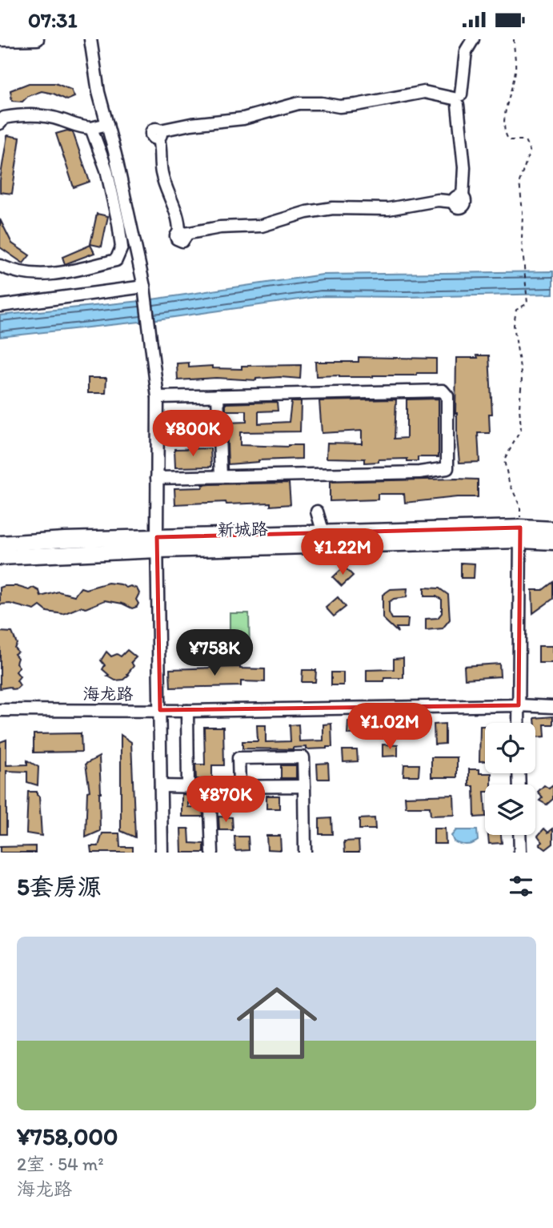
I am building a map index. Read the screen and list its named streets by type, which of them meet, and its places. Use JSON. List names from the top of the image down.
{
  "streets": {
    "main road": ["新城路"],
    "street": ["海龙路"]
  },
  "page": {
    "status": "07:31",
    "price": [
      "¥800K",
      "¥1.22M",
      "¥758K",
      "¥1.02M",
      "¥870K"
    ],
    "heading": "5套房源",
    "list": [
      {
        "name": "¥758,000",
        "note": "2室 · 54 m² · 海龙路"
      }
    ]
  }
}
